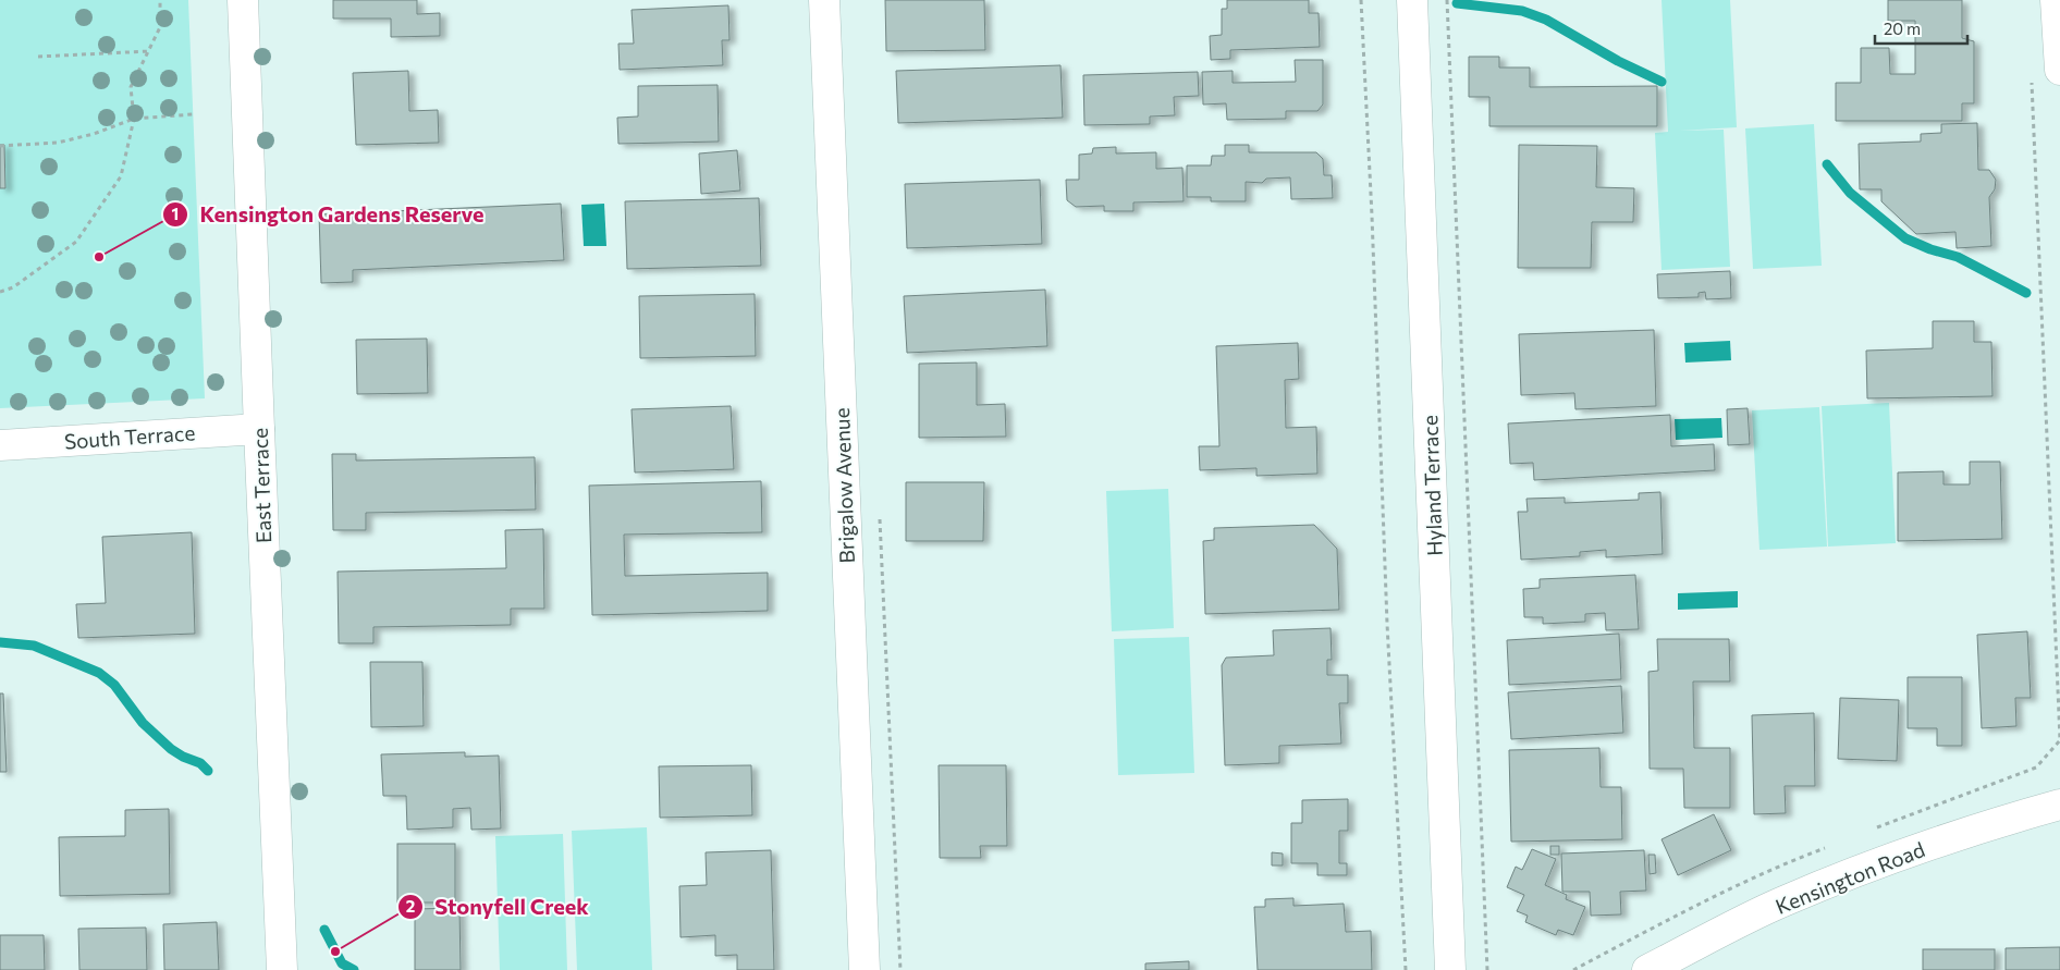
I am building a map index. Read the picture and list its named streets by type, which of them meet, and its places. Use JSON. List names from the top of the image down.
{
  "streets": {
    "street": [
      "South Terrace",
      "East Terrace",
      "Brigalow Avenue",
      "Hyland Terrace",
      "Kensington Road"
    ]
  },
  "crossings": [
    ["South Terrace", "East Terrace"]
  ],
  "places": ["Kensington Gardens Reserve", "Stonyfell Creek"],
  "scale_bar": "20 m"
}
